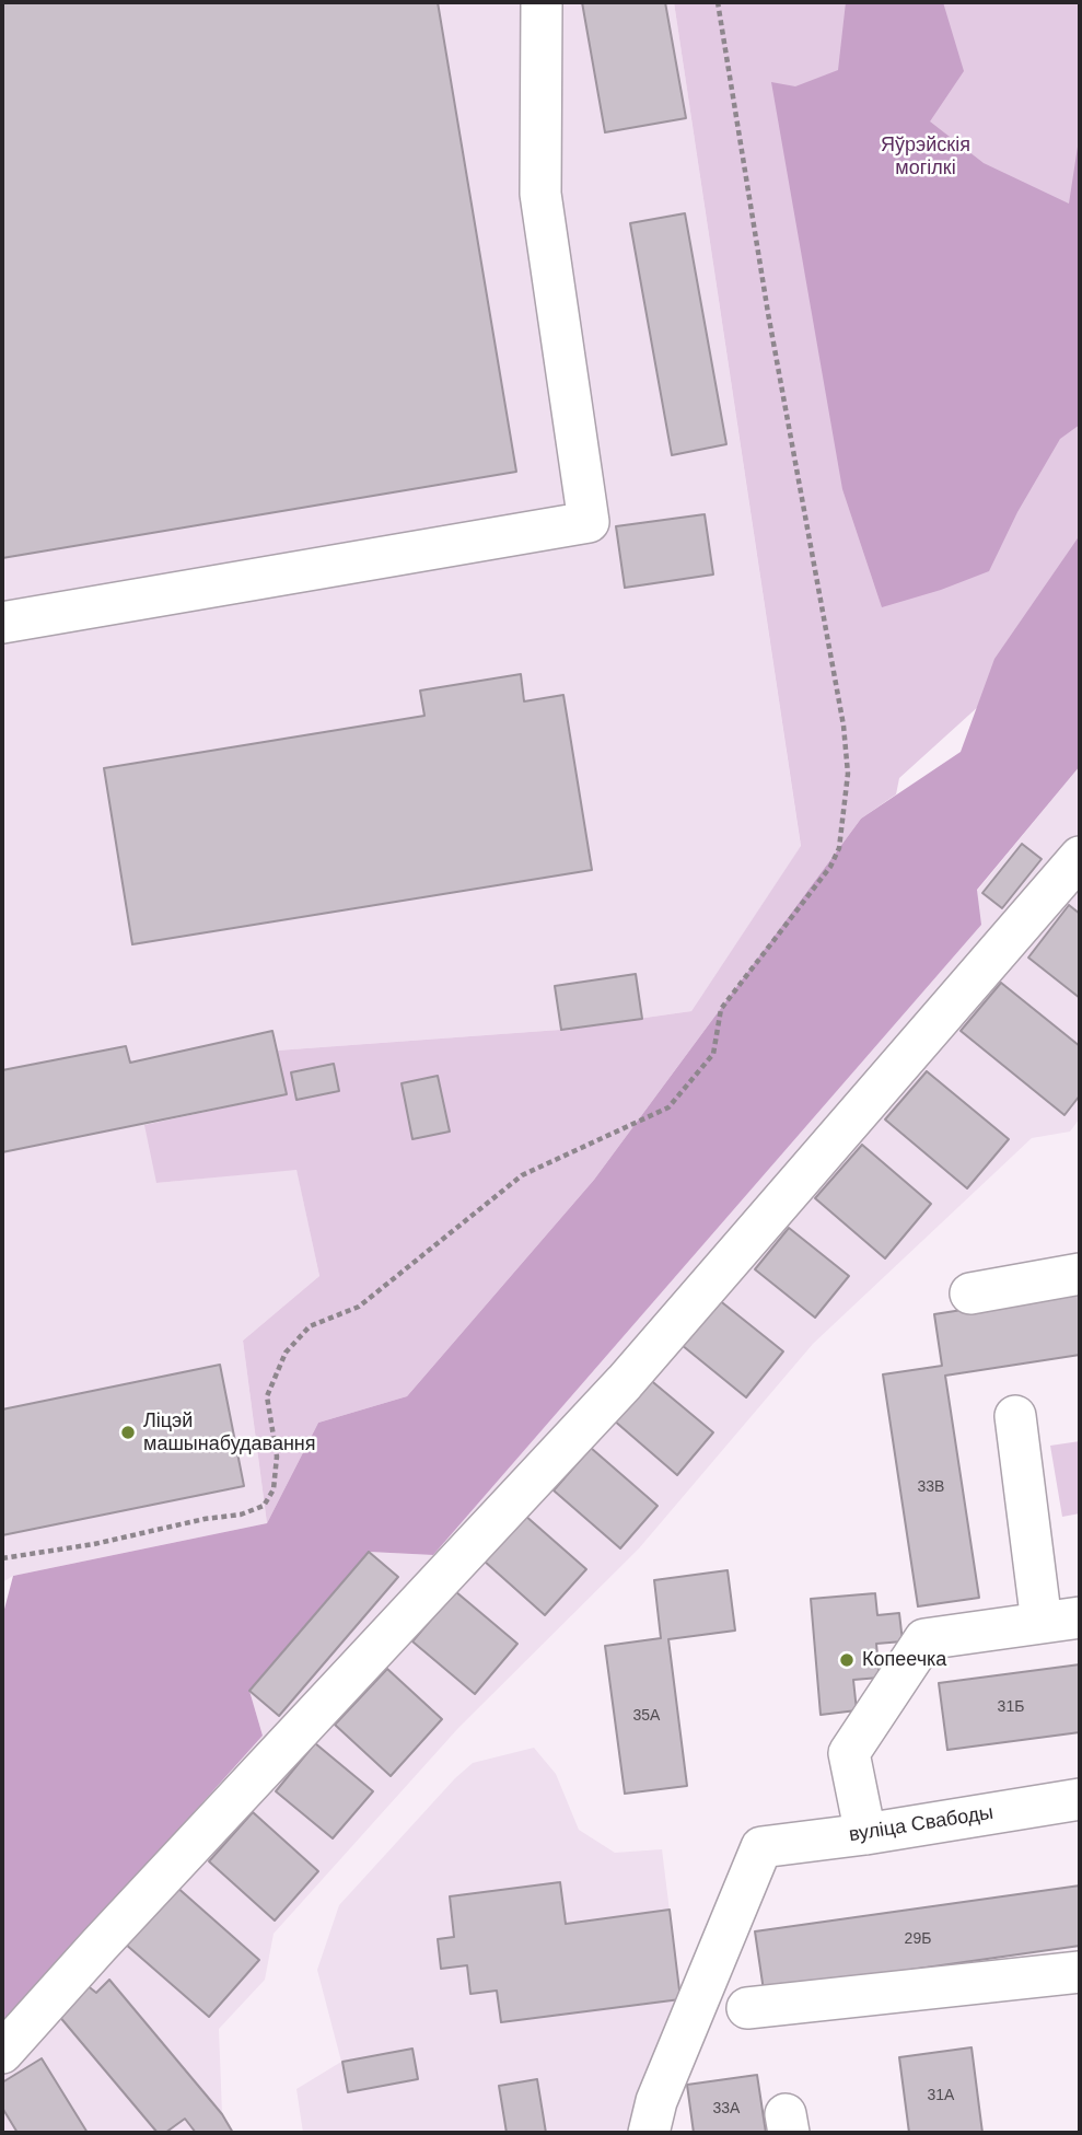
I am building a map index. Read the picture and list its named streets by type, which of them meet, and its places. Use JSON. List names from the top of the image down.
{
  "streets": {
    "street": ["вуліца Свабоды"]
  },
  "parks": ["Яўрэйскія могілкі"],
  "places": ["Ліцэй машынабудавання", "Копеечка"],
  "house_numbers": [
    "33В",
    "31Б",
    "35А",
    "29Б",
    "31А",
    "33А"
  ]
}
